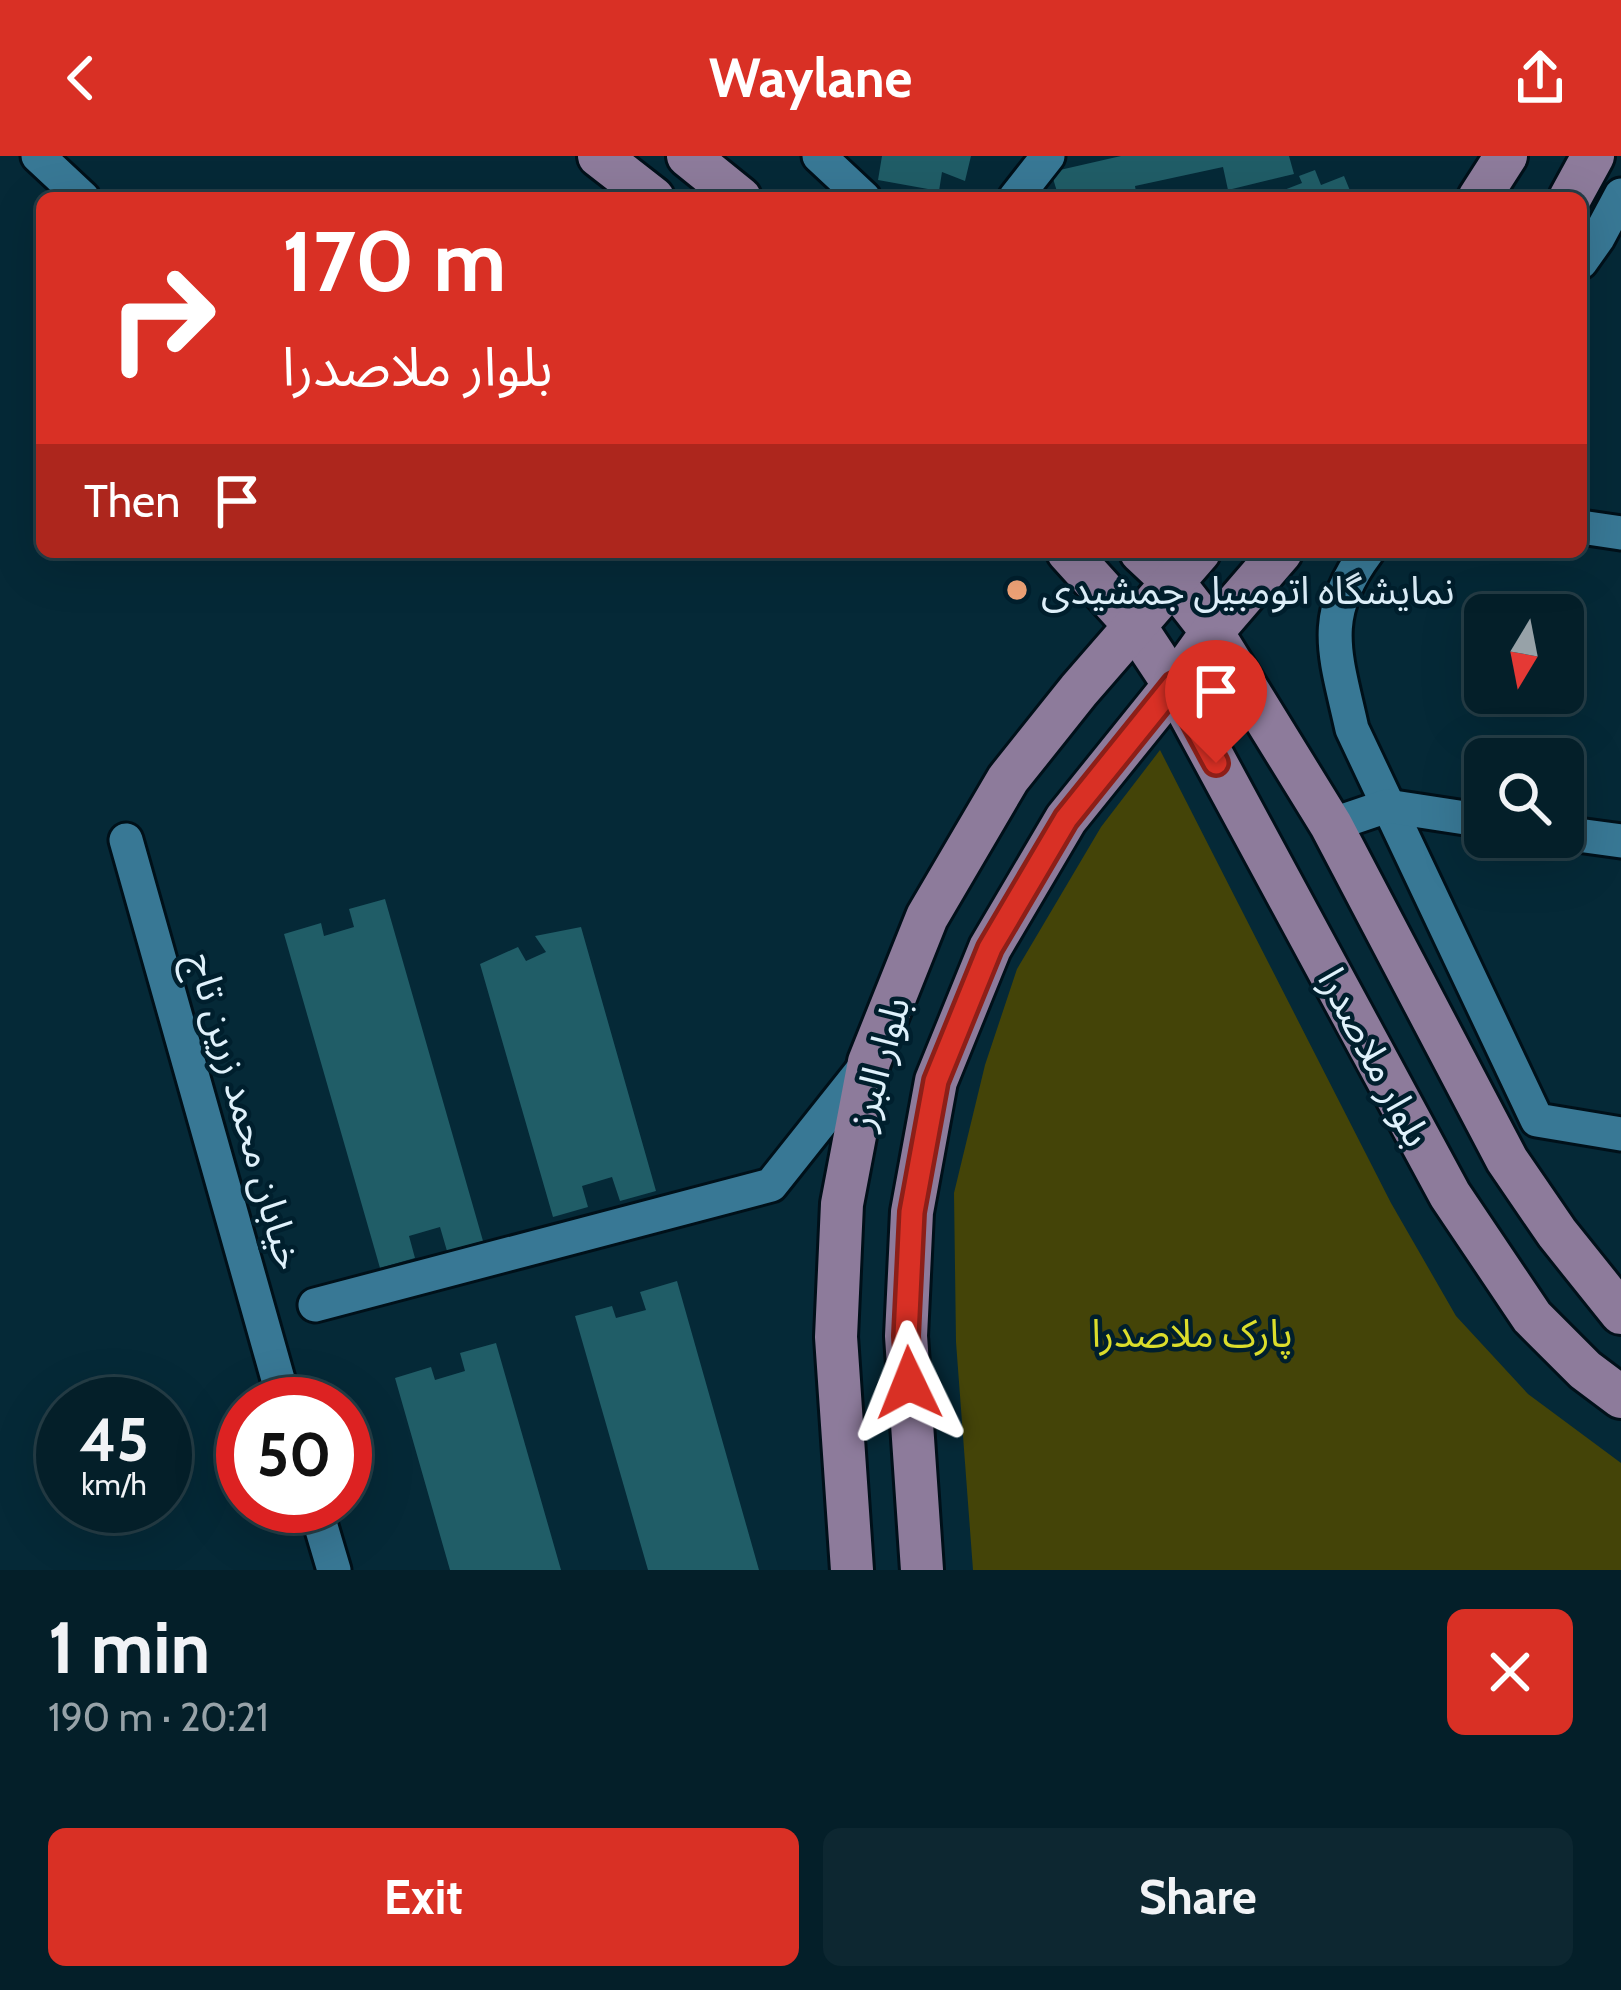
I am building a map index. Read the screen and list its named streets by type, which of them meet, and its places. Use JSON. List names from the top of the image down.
{
  "streets": {
    "main road": ["بلوار ملاصدرا", "بلوار البرز"],
    "street": ["خیابان محمد زرین تاج"]
  },
  "crossings": [
    ["بلوار ملاصدرا", "بلوار البرز"]
  ],
  "parks": ["پارک ملاصدرا"],
  "places": ["نمایشگاه اتومبیل جمشیدی"],
  "north": "bottom",
  "page": {
    "header": "Waylane",
    "turn": ["170 m", "بلوار ملاصدرا"],
    "then": "Then",
    "speed": "45 km/h",
    "limit": "50",
    "heading": ["1 min", "190 m · 20:21"],
    "buttons": ["Exit", "Share"]
  }
}
